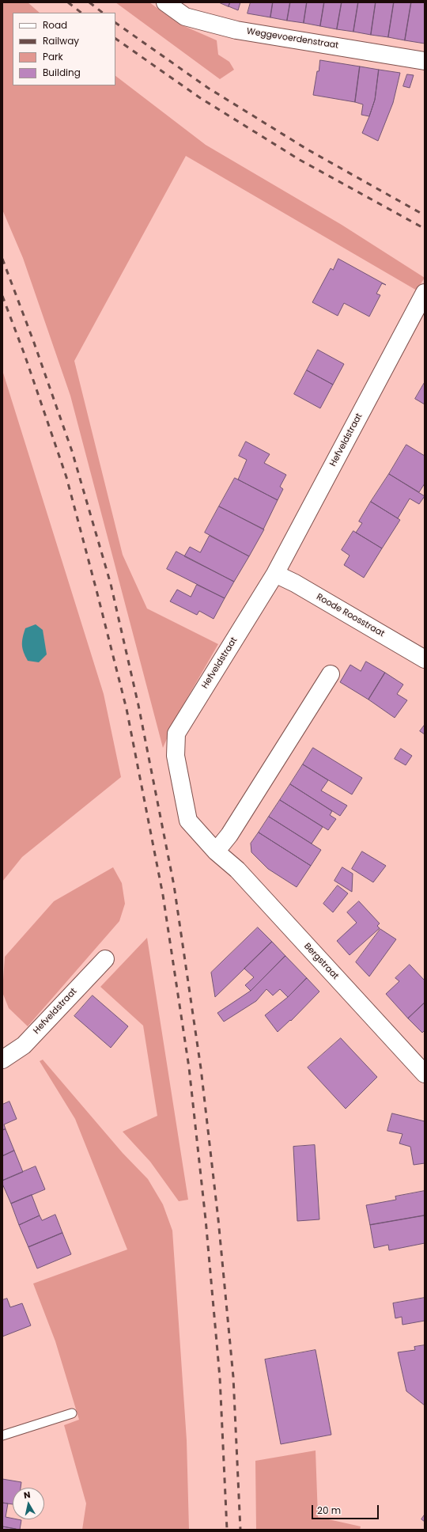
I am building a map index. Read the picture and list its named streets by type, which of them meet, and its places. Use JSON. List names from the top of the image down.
{
  "streets": {
    "street": [
      "Weggevoerdenstraat",
      "Hefveldstraat",
      "Roode Roosstraat",
      "Bergstraat"
    ]
  },
  "crossings": [
    ["Hefveldstraat", "Roode Roosstraat"],
    ["Hefveldstraat", "Bergstraat"]
  ],
  "legend": [
    "Road",
    "Railway",
    "Park",
    "Building"
  ],
  "scale_bar": "20 m",
  "north": "top"
}
